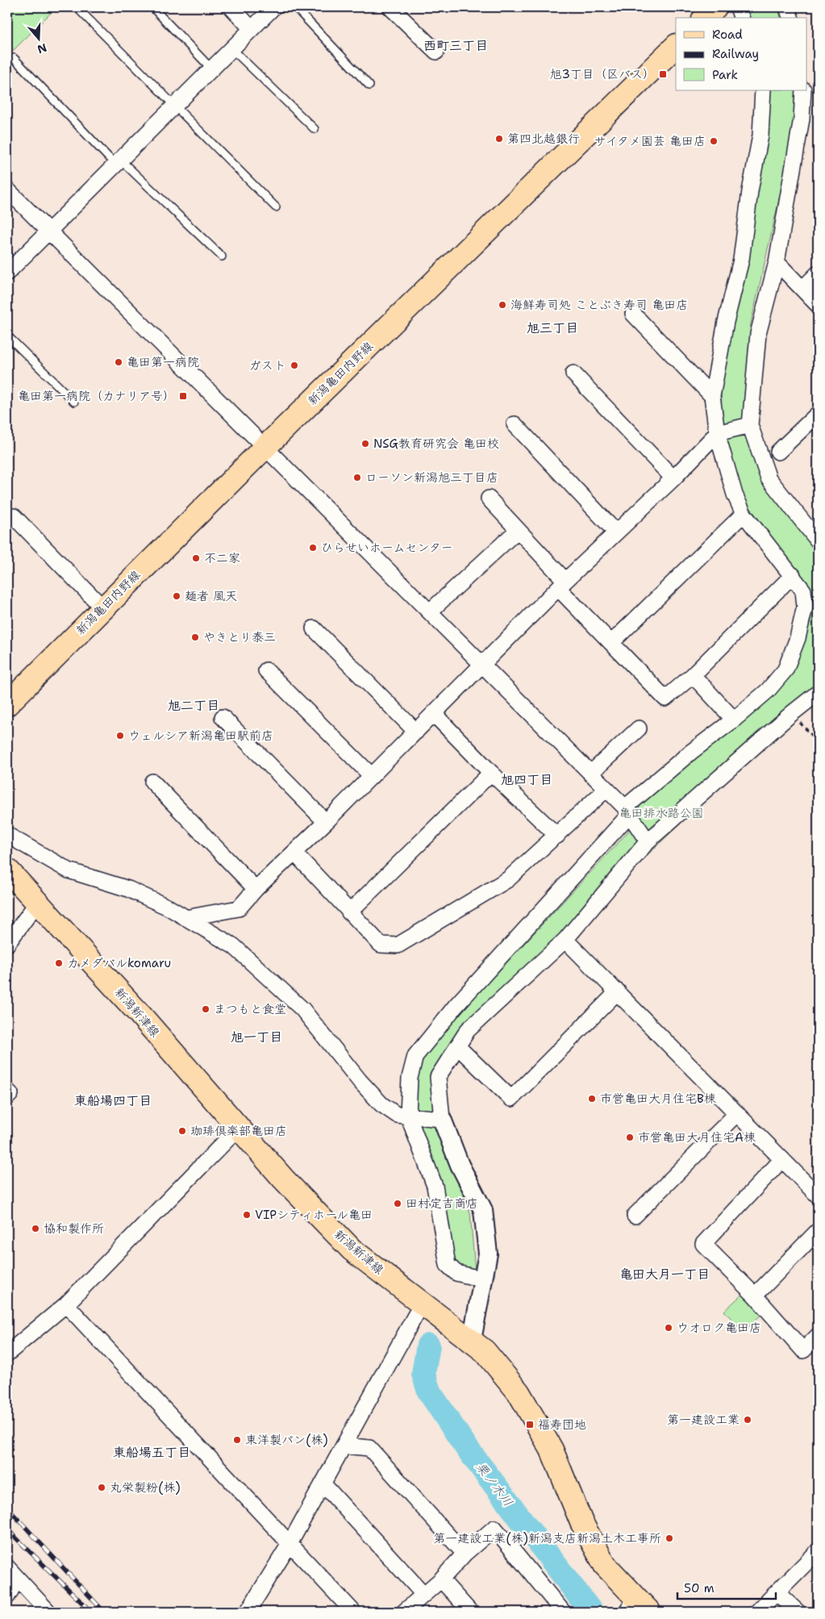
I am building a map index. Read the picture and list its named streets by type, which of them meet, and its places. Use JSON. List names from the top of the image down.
{
  "streets": {
    "main road": ["新潟亀田内野線", "新潟新津線"]
  },
  "districts": [
    "西町三丁目",
    "旭三丁目",
    "旭二丁目",
    "旭四丁目",
    "旭一丁目",
    "東船場四丁目",
    "亀田大月一丁目",
    "東船場五丁目"
  ],
  "water": ["栗ノ木川"],
  "parks": ["亀田排水路公園"],
  "places": {
    "transit": ["旭3丁目（区バス）", "亀田第一病院（カナリア号）", "福寿団地"],
    "other": [
      "第四北越銀行",
      "サイタメ園芸 亀田店",
      "海鮮寿司処 ことぶき寿司 亀田店",
      "亀田第一病院",
      "ガスト",
      "NSG教育研究会 亀田校",
      "ローソン新潟旭三丁目店",
      "ひらせいホームセンター",
      "不二家",
      "麺者 風天",
      "やきとり泰三",
      "ウェルシア新潟亀田駅前店",
      "カメダバルkomaru",
      "まつもと食堂",
      "市営亀田大月住宅B棟",
      "珈琲倶楽部亀田店",
      "市営亀田大月住宅A棟",
      "田村定吉商店",
      "VIPシティホール亀田",
      "協和製作所",
      "ウオロク亀田店",
      "第一建設工業",
      "東洋製パン(株)",
      "丸栄製粉(株)",
      "第一建設工業(株)新潟支店新潟土木工事所"
    ]
  },
  "legend": ["Road", "Railway", "Park"],
  "scale_bar": "50 m",
  "north": "bottom"
}
